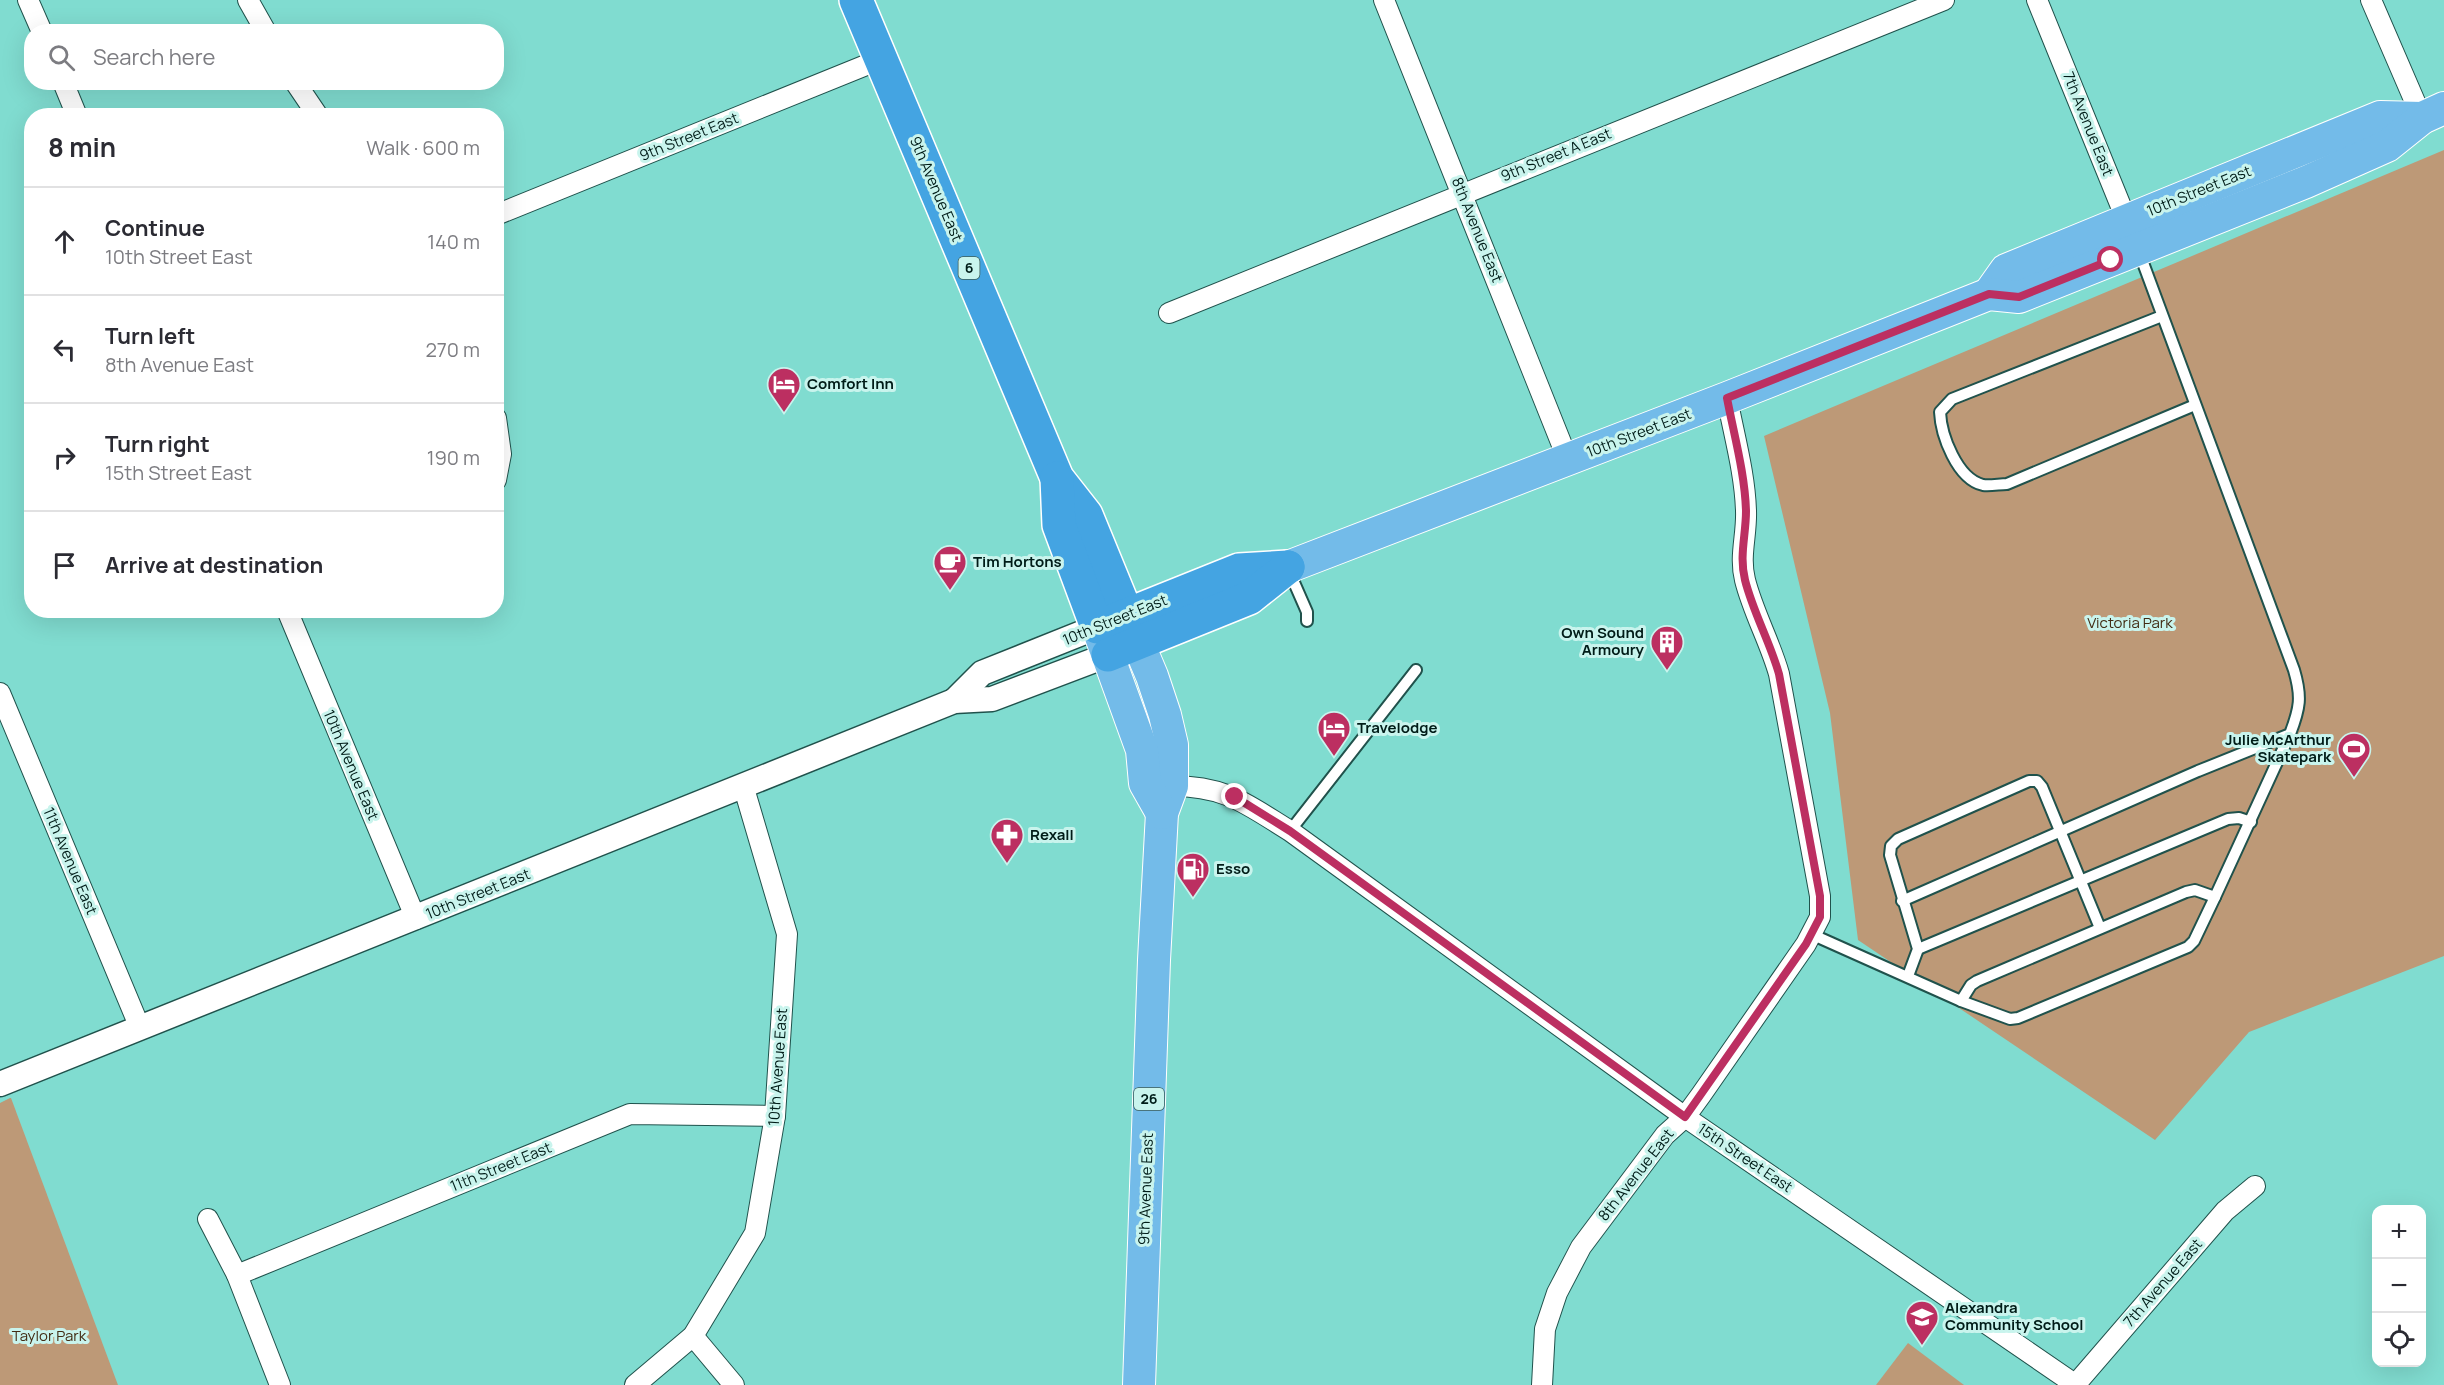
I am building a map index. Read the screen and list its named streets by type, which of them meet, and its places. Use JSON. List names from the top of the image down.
{
  "streets": {
    "highway": ["9th Avenue East", "10th Street East", "6"],
    "main road": ["26"],
    "street": [
      "7th Avenue East",
      "9th Street East",
      "9th Street A East",
      "8th Avenue East",
      "10th Avenue East",
      "11th Avenue East",
      "15th Street East",
      "11th Street East"
    ]
  },
  "crossings": [
    ["7th Avenue East", "10th Street East"],
    ["7th Avenue East", "15th Street East"],
    ["9th Street East", "9th Avenue East"],
    ["9th Street A East", "8th Avenue East"],
    ["9th Avenue East", "10th Street East"],
    ["9th Avenue East", "15th Street East"],
    ["10th Street East", "8th Avenue East"],
    ["10th Street East", "10th Avenue East"],
    ["10th Street East", "11th Avenue East"],
    ["8th Avenue East", "15th Street East"],
    ["10th Avenue East", "11th Street East"]
  ],
  "parks": ["Victoria Park", "Taylor Park"],
  "places": {
    "hotel": ["Comfort Inn", "Travelodge"],
    "cafe": ["Tim Hortons"],
    "building": ["Own Sound Armoury"],
    "sports": ["Julie McArthur Skatepark"],
    "pharmacy": ["Rexall"],
    "fuel station": ["Esso"],
    "school or university": ["Alexandra Community School"]
  },
  "page": {
    "search": "Search here",
    "heading": ["8 min", "Walk · 600 m"],
    "list": [
      ["Continue", "10th Street East", "140 m"],
      ["Turn left", "8th Avenue East", "270 m"],
      ["Turn right", "15th Street East", "190 m"],
      "Arrive at destination"
    ],
    "map_buttons": ["+", "−"]
  }
}
